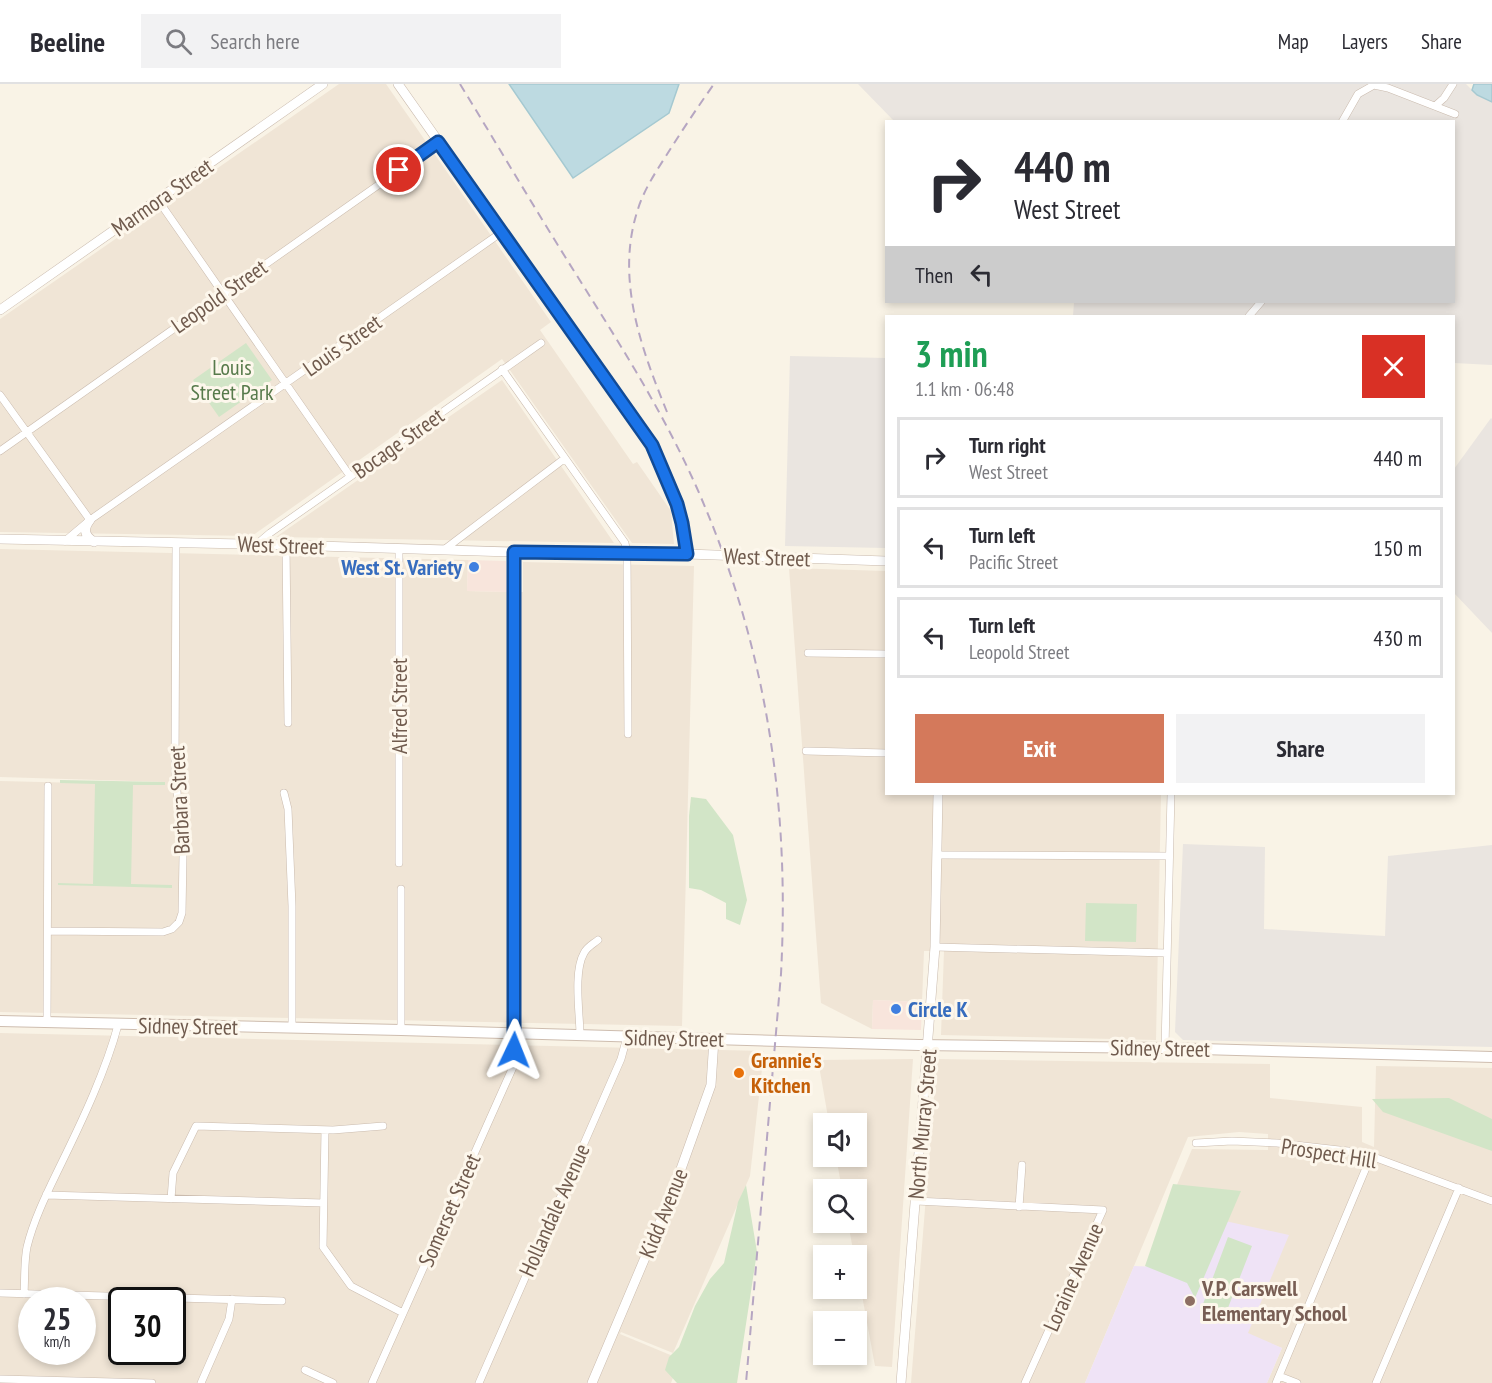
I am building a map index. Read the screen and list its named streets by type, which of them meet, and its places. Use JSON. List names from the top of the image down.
{
  "streets": {
    "main road": ["Sidney Street"],
    "street": [
      "Marmora Street",
      "Leopold Street",
      "Louis Street",
      "Bocage Street",
      "West Street",
      "Alfred Street",
      "Barbara Street",
      "North Murray Street",
      "Prospect Hill",
      "Somerset Street",
      "Hollandale Avenue",
      "Kidd Avenue",
      "Loraine Avenue"
    ]
  },
  "crossings": [
    ["Louis Street", "West Street"],
    ["Bocage Street", "West Street"],
    ["West Street", "Alfred Street"],
    ["West Street", "Barbara Street"],
    ["West Street", "Somerset Street"],
    ["Sidney Street", "North Murray Street"],
    ["Sidney Street", "Somerset Street"],
    ["Sidney Street", "Hollandale Avenue"],
    ["Sidney Street", "Kidd Avenue"],
    ["North Murray Street", "Loraine Avenue"]
  ],
  "parks": ["Louis Street Park"],
  "places": [
    "West St. Variety",
    "Circle K",
    "Grannie's Kitchen",
    "V.P. Carswell Elementary School"
  ],
  "page": {
    "header": "Beeline",
    "search": "Search here",
    "nav": ["Map", "Layers", "Share"],
    "turn": ["440 m", "West Street"],
    "then": "Then",
    "heading": ["3 min", "1.1 km · 06:48"],
    "list": [
      {
        "name": "Turn right",
        "note": "West Street",
        "value": "440 m"
      },
      {
        "name": "Turn left",
        "note": "Pacific Street",
        "value": "150 m"
      },
      {
        "name": "Turn left",
        "note": "Leopold Street",
        "value": "430 m"
      }
    ],
    "buttons": ["Exit", "Share"],
    "map_buttons": ["+", "−"],
    "speed": "25 km/h",
    "limit": "30"
  }
}
